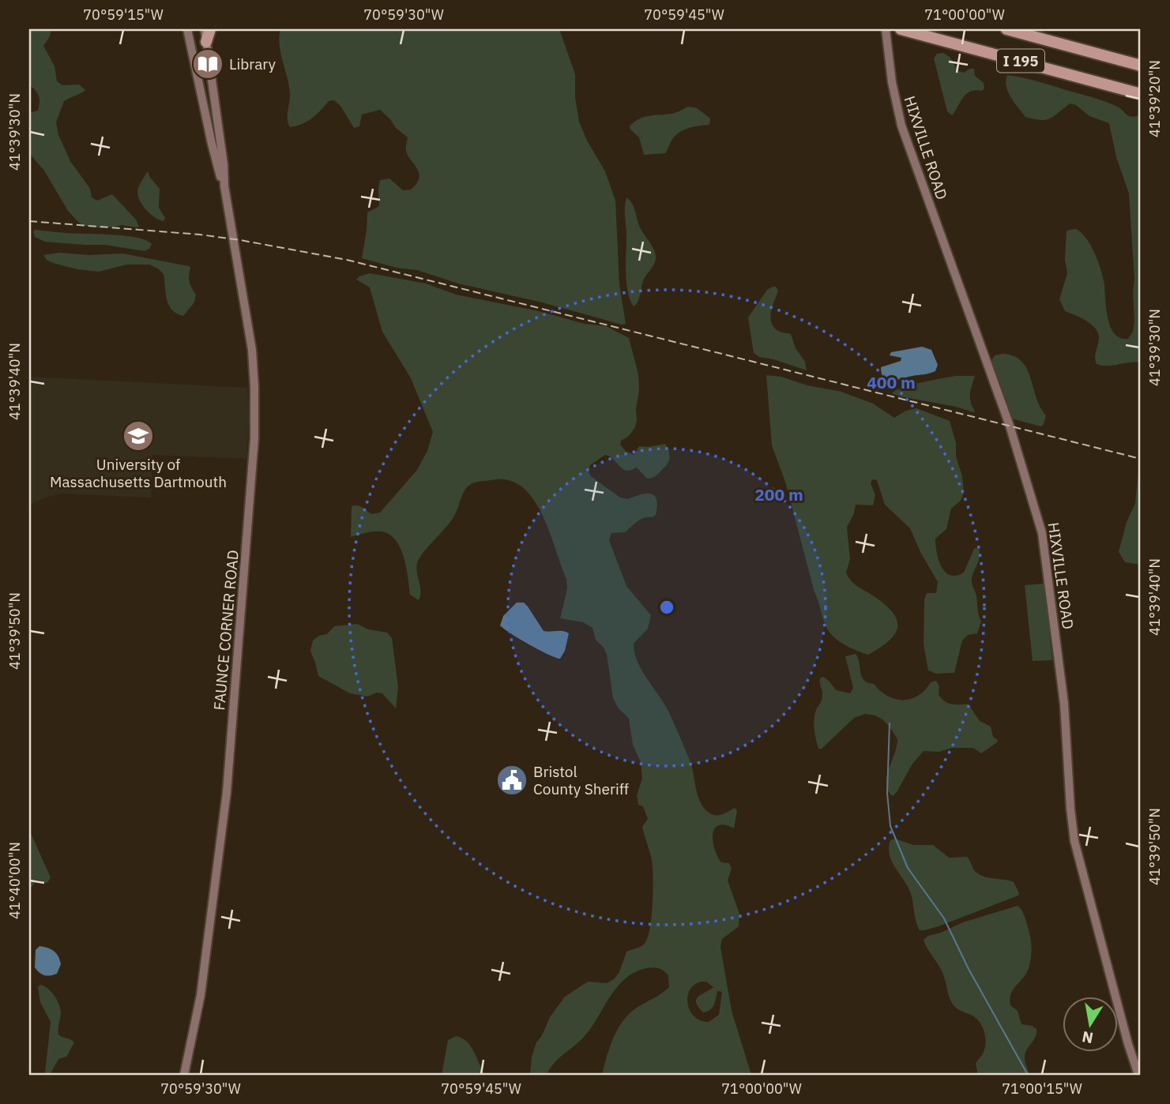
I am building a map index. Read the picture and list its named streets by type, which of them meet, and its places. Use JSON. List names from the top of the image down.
{
  "streets": {
    "highway": ["I 195"],
    "main road": ["HIXVILLE ROAD", "FAUNCE CORNER ROAD"]
  },
  "places": {
    "library": ["Library"],
    "school or university": ["University of Massachusetts Dartmouth"],
    "public building": ["Bristol County Sheriff"]
  },
  "north": "bottom",
  "coordinates": [
    "70°59'15\"W",
    "70°59'30\"W",
    "70°59'45\"W",
    "71°00'00\"W",
    "41°39'20\"N",
    "41°39'30\"N",
    "41°39'40\"N",
    "41°39'50\"N",
    "41°40'00\"N",
    "71°00'15\"W"
  ],
  "rings": ["400 m", "200 m"]
}
